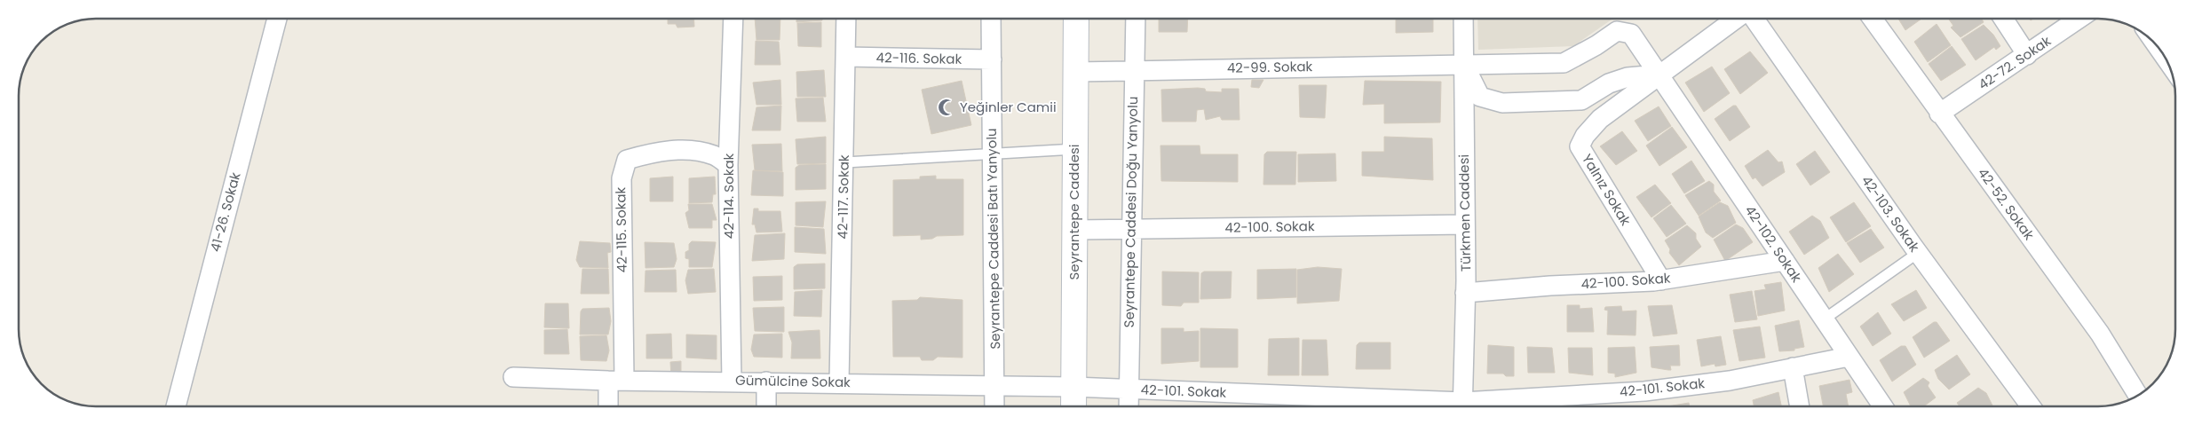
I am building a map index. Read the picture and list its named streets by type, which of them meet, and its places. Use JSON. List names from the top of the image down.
{
  "streets": {
    "street": [
      "42-116. Sokak",
      "42-72. Sokak",
      "42-99. Sokak",
      "Yalnız Sokak",
      "42-114. Sokak",
      "42-117. Sokak",
      "42-52. Sokak",
      "41-26. Sokak",
      "Seyrantepe Caddesi",
      "Seyrantepe Caddesi Doğu Yanyolu",
      "Türkmen Caddesi",
      "42-103. Sokak",
      "42-100. Sokak",
      "42-115. Sokak",
      "Seyrantepe Caddesi Batı Yanyolu",
      "42-102. Sokak",
      "Gümülcine Sokak",
      "42-101. Sokak"
    ]
  },
  "crossings": [
    ["42-116. Sokak", "42-117. Sokak"],
    ["42-116. Sokak", "Seyrantepe Caddesi Batı Yanyolu"],
    ["42-72. Sokak", "42-52. Sokak"],
    ["42-99. Sokak", "Yalnız Sokak"],
    ["42-99. Sokak", "Seyrantepe Caddesi"],
    ["42-99. Sokak", "Seyrantepe Caddesi Doğu Yanyolu"],
    ["42-99. Sokak", "Türkmen Caddesi"],
    ["42-99. Sokak", "42-102. Sokak"],
    ["Yalnız Sokak", "42-100. Sokak"],
    ["Yalnız Sokak", "42-102. Sokak"],
    ["42-114. Sokak", "42-115. Sokak"],
    ["42-114. Sokak", "Gümülcine Sokak"],
    ["42-117. Sokak", "Gümülcine Sokak"],
    ["Seyrantepe Caddesi", "42-100. Sokak"],
    ["Seyrantepe Caddesi", "Gümülcine Sokak"],
    ["Seyrantepe Caddesi", "42-101. Sokak"],
    ["Seyrantepe Caddesi Doğu Yanyolu", "42-100. Sokak"],
    ["Seyrantepe Caddesi Doğu Yanyolu", "42-101. Sokak"],
    ["Türkmen Caddesi", "42-100. Sokak"],
    ["42-100. Sokak", "42-102. Sokak"],
    ["42-115. Sokak", "Gümülcine Sokak"],
    ["Seyrantepe Caddesi Batı Yanyolu", "Gümülcine Sokak"],
    ["42-102. Sokak", "42-101. Sokak"],
    ["Gümülcine Sokak", "42-101. Sokak"]
  ],
  "places": {
    "mosque": ["Yeğinler Camii"]
  }
}
